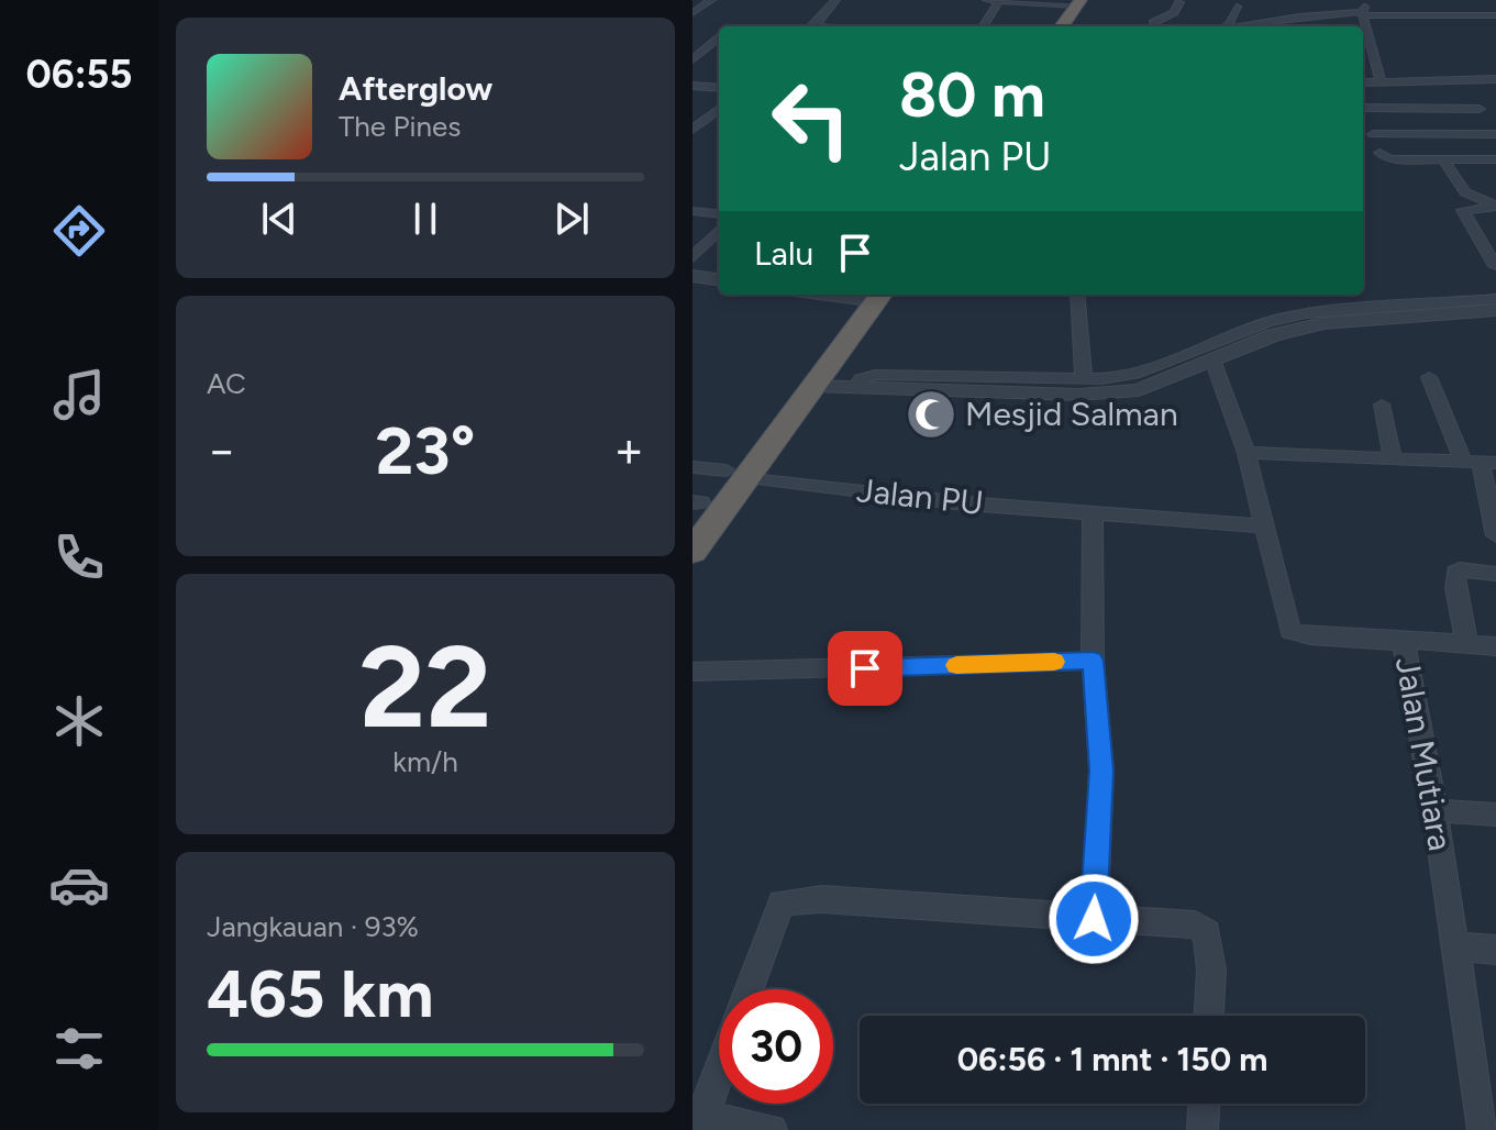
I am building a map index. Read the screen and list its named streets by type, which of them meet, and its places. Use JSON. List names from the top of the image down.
{
  "streets": {
    "street": ["Jalan PU", "Jalan Mutiara"]
  },
  "crossings": [
    ["Jalan PU", "Jalan Mutiara"]
  ],
  "places": {
    "mosque": ["Mesjid Salman"]
  },
  "page": {
    "tabs": "06:55",
    "turn": ["80 m", "Jalan PU"],
    "song": ["Afterglow", "The Pines"],
    "then": "Lalu",
    "tile": [
      "AC",
      ["22", "km/h"],
      ["Jangkauan · 93%", "465 km"]
    ],
    "heat": ["−", "23°", "+"],
    "limit": "30",
    "trip": "06:56 · 1 mnt · 150 m"
  }
}
